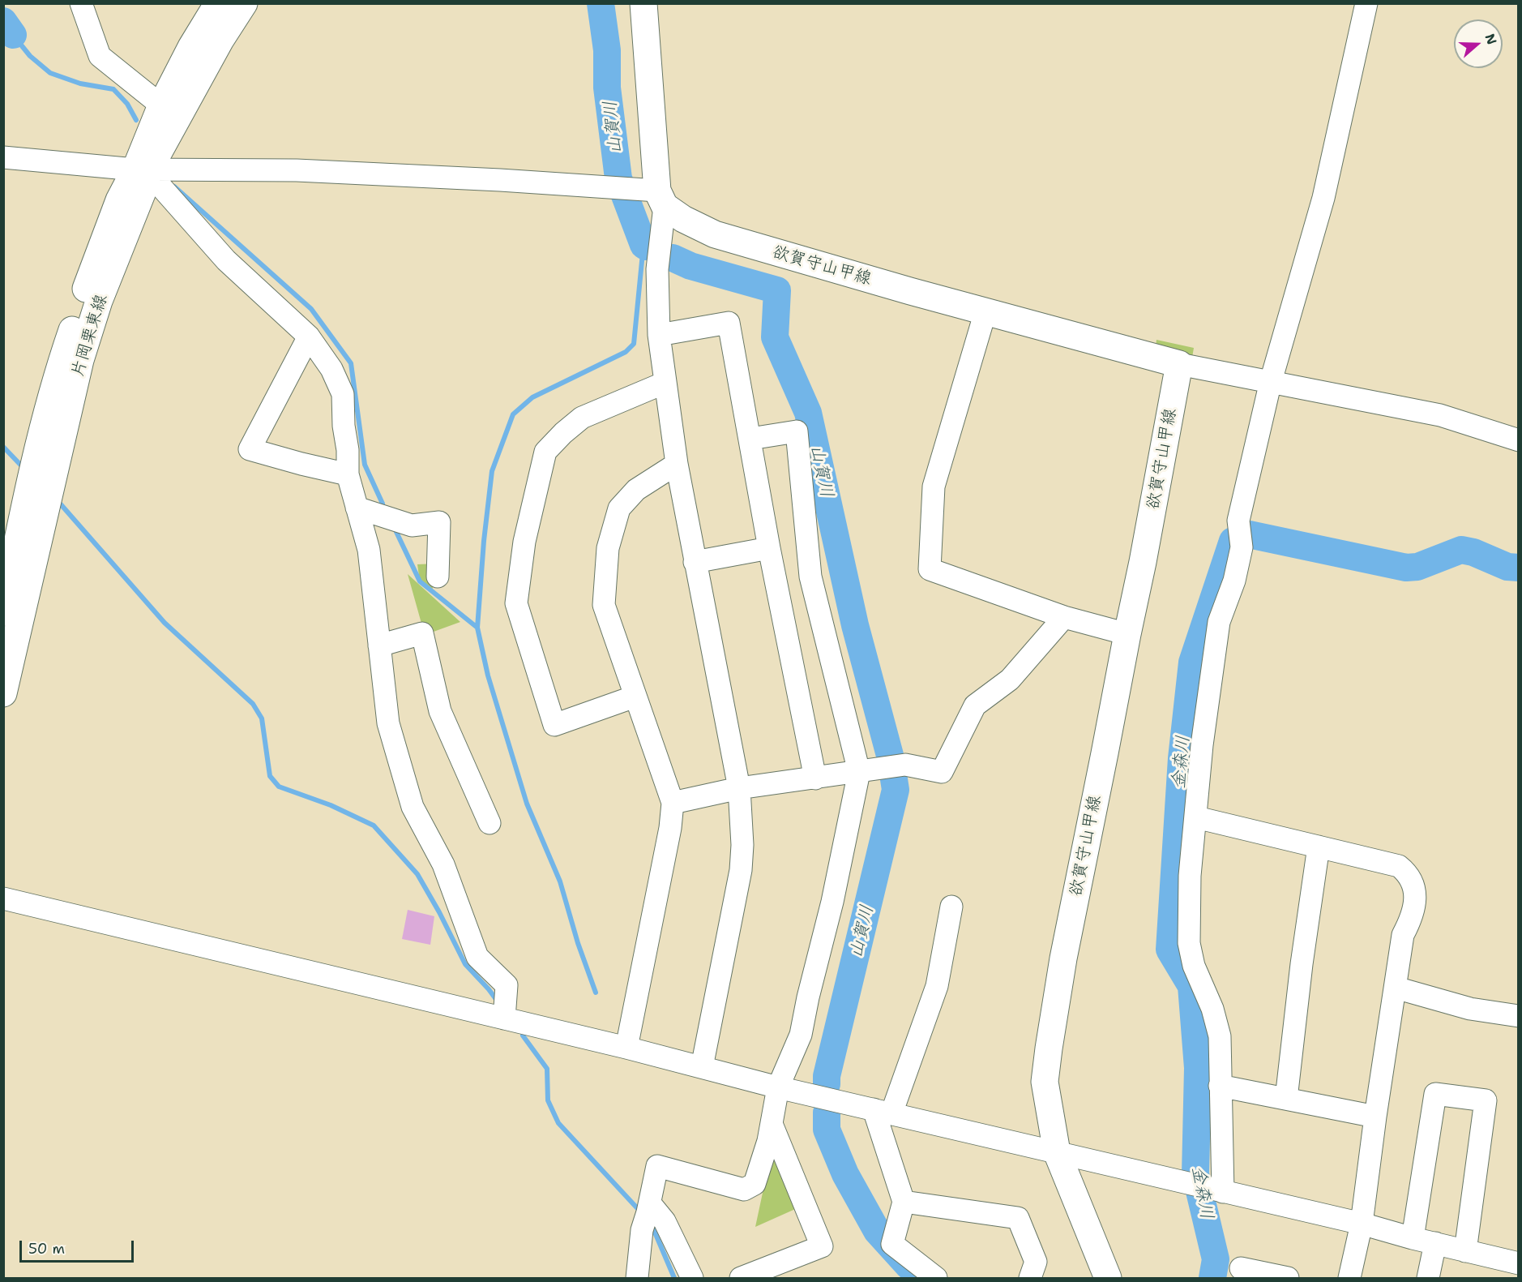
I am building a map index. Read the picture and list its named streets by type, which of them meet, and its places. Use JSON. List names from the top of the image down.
{
  "streets": {
    "main road": ["欲賀守山甲線", "片岡栗東線"]
  },
  "water": ["山賀川", "金森川"],
  "scale_bar": "50 m",
  "north": "right"
}
